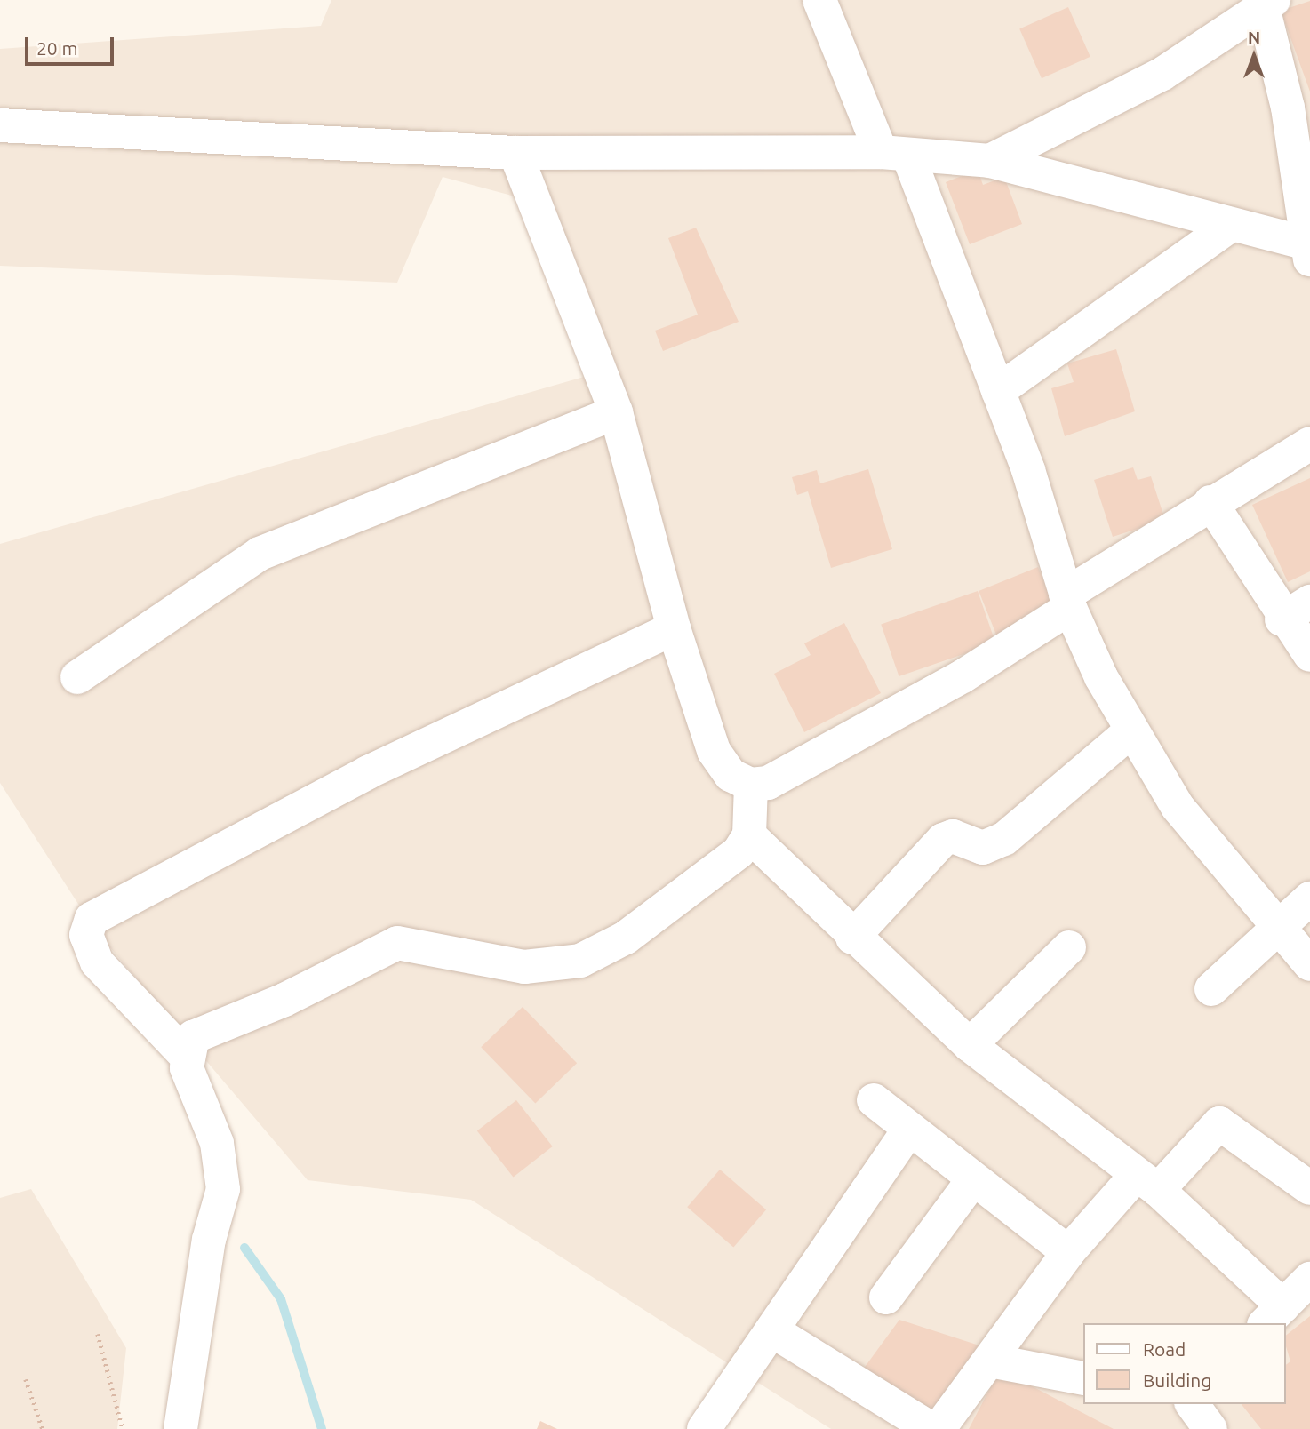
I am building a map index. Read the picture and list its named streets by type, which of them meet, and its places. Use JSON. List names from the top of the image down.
{
  "legend": ["Road", "Building"],
  "scale_bar": "20 m",
  "north": "top"
}
